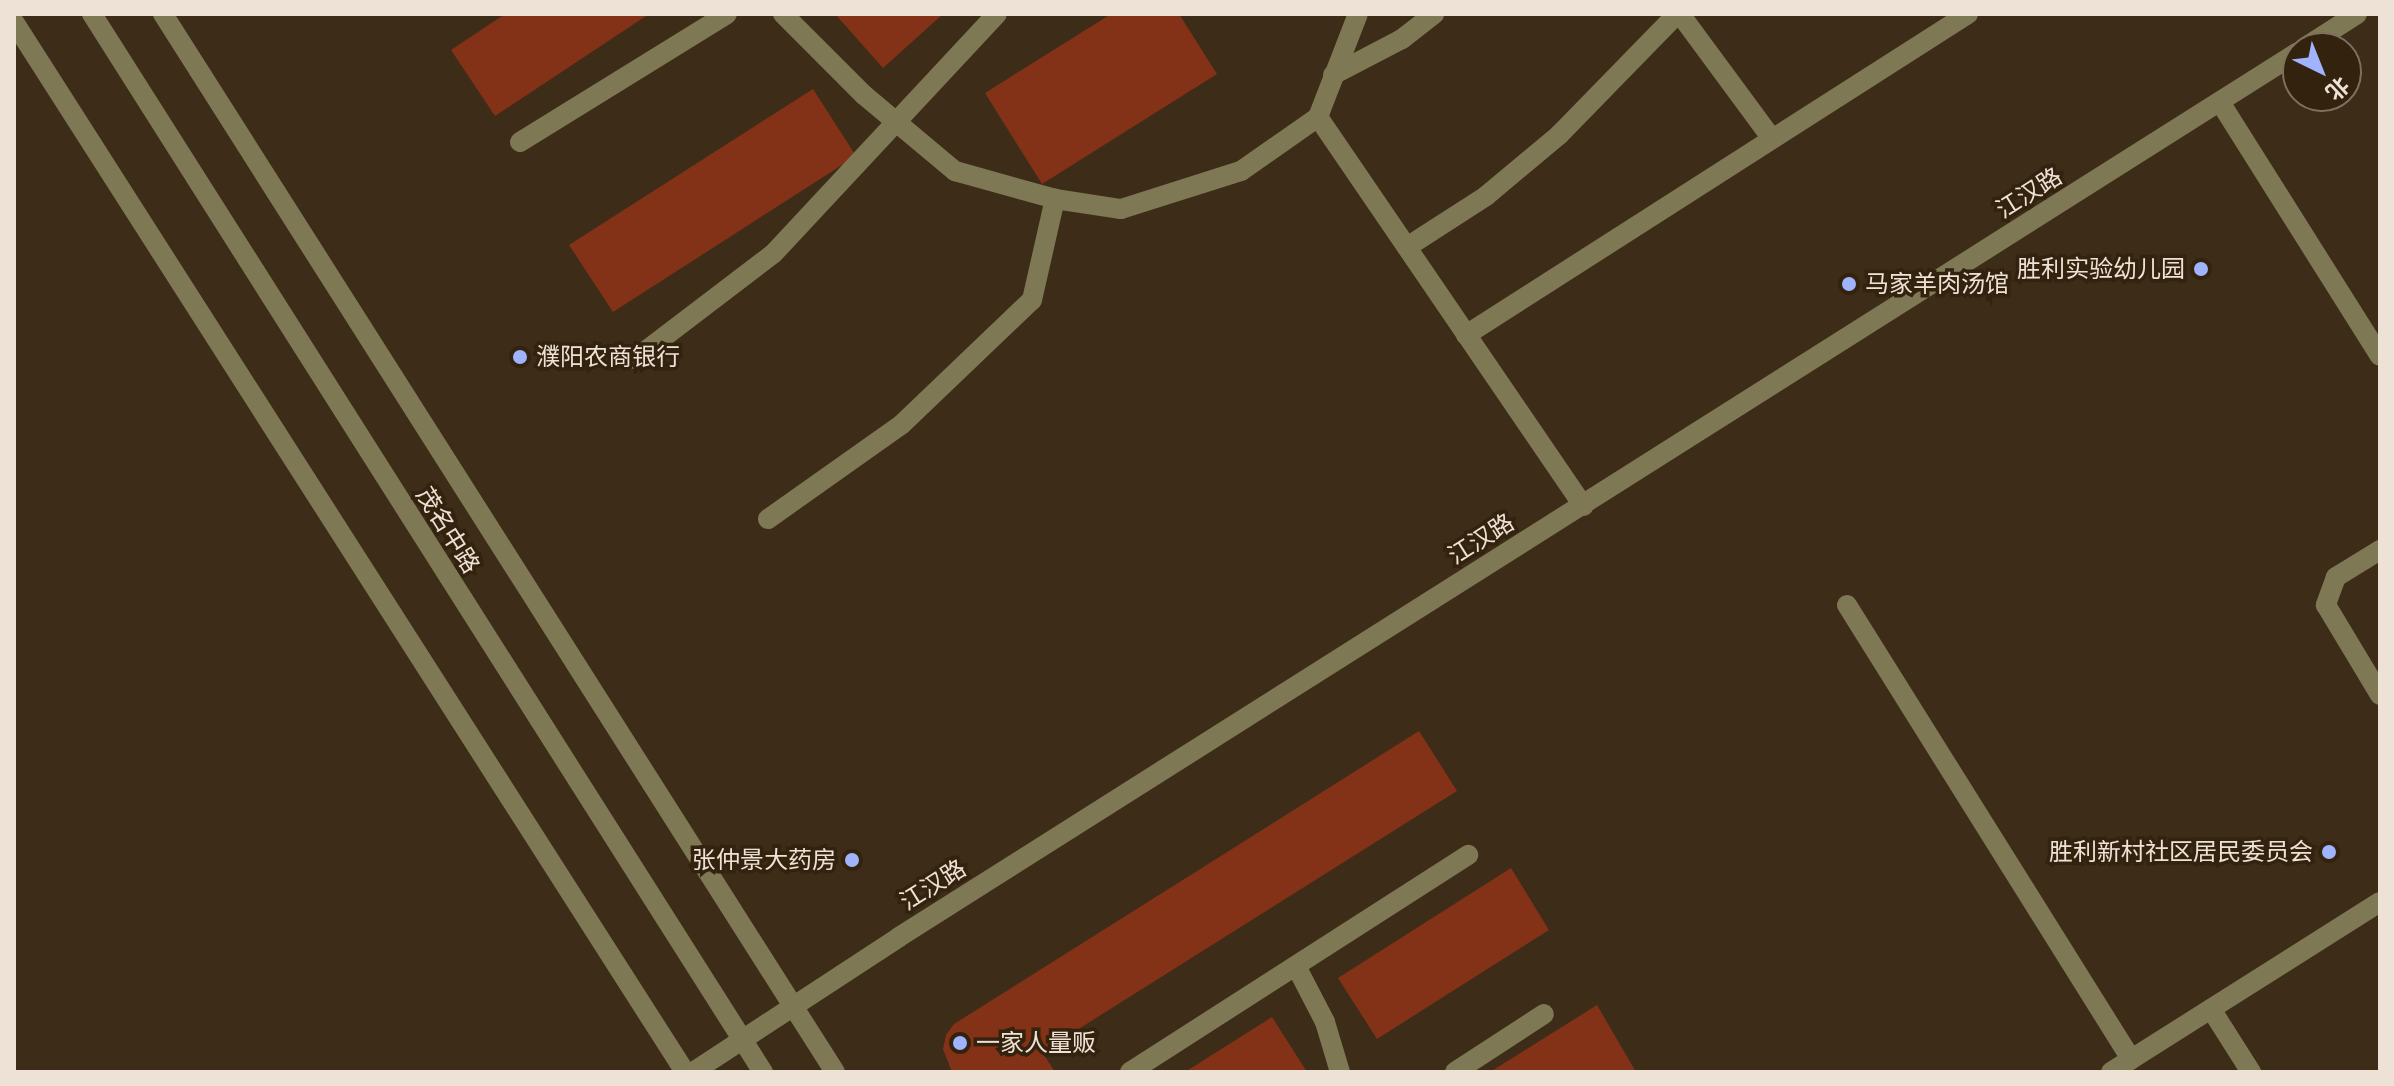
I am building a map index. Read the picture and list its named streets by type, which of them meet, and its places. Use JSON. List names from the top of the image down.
{
  "streets": {
    "street": ["江汉路", "茂名中路"]
  },
  "crossings": [
    ["江汉路", "茂名中路"]
  ],
  "places": [
    "胜利实验幼儿园",
    "马家羊肉汤馆",
    "濮阳农商银行",
    "胜利新村社区居民委员会",
    "张仲景大药房",
    "一家人量贩"
  ],
  "north": "bottom right"
}
